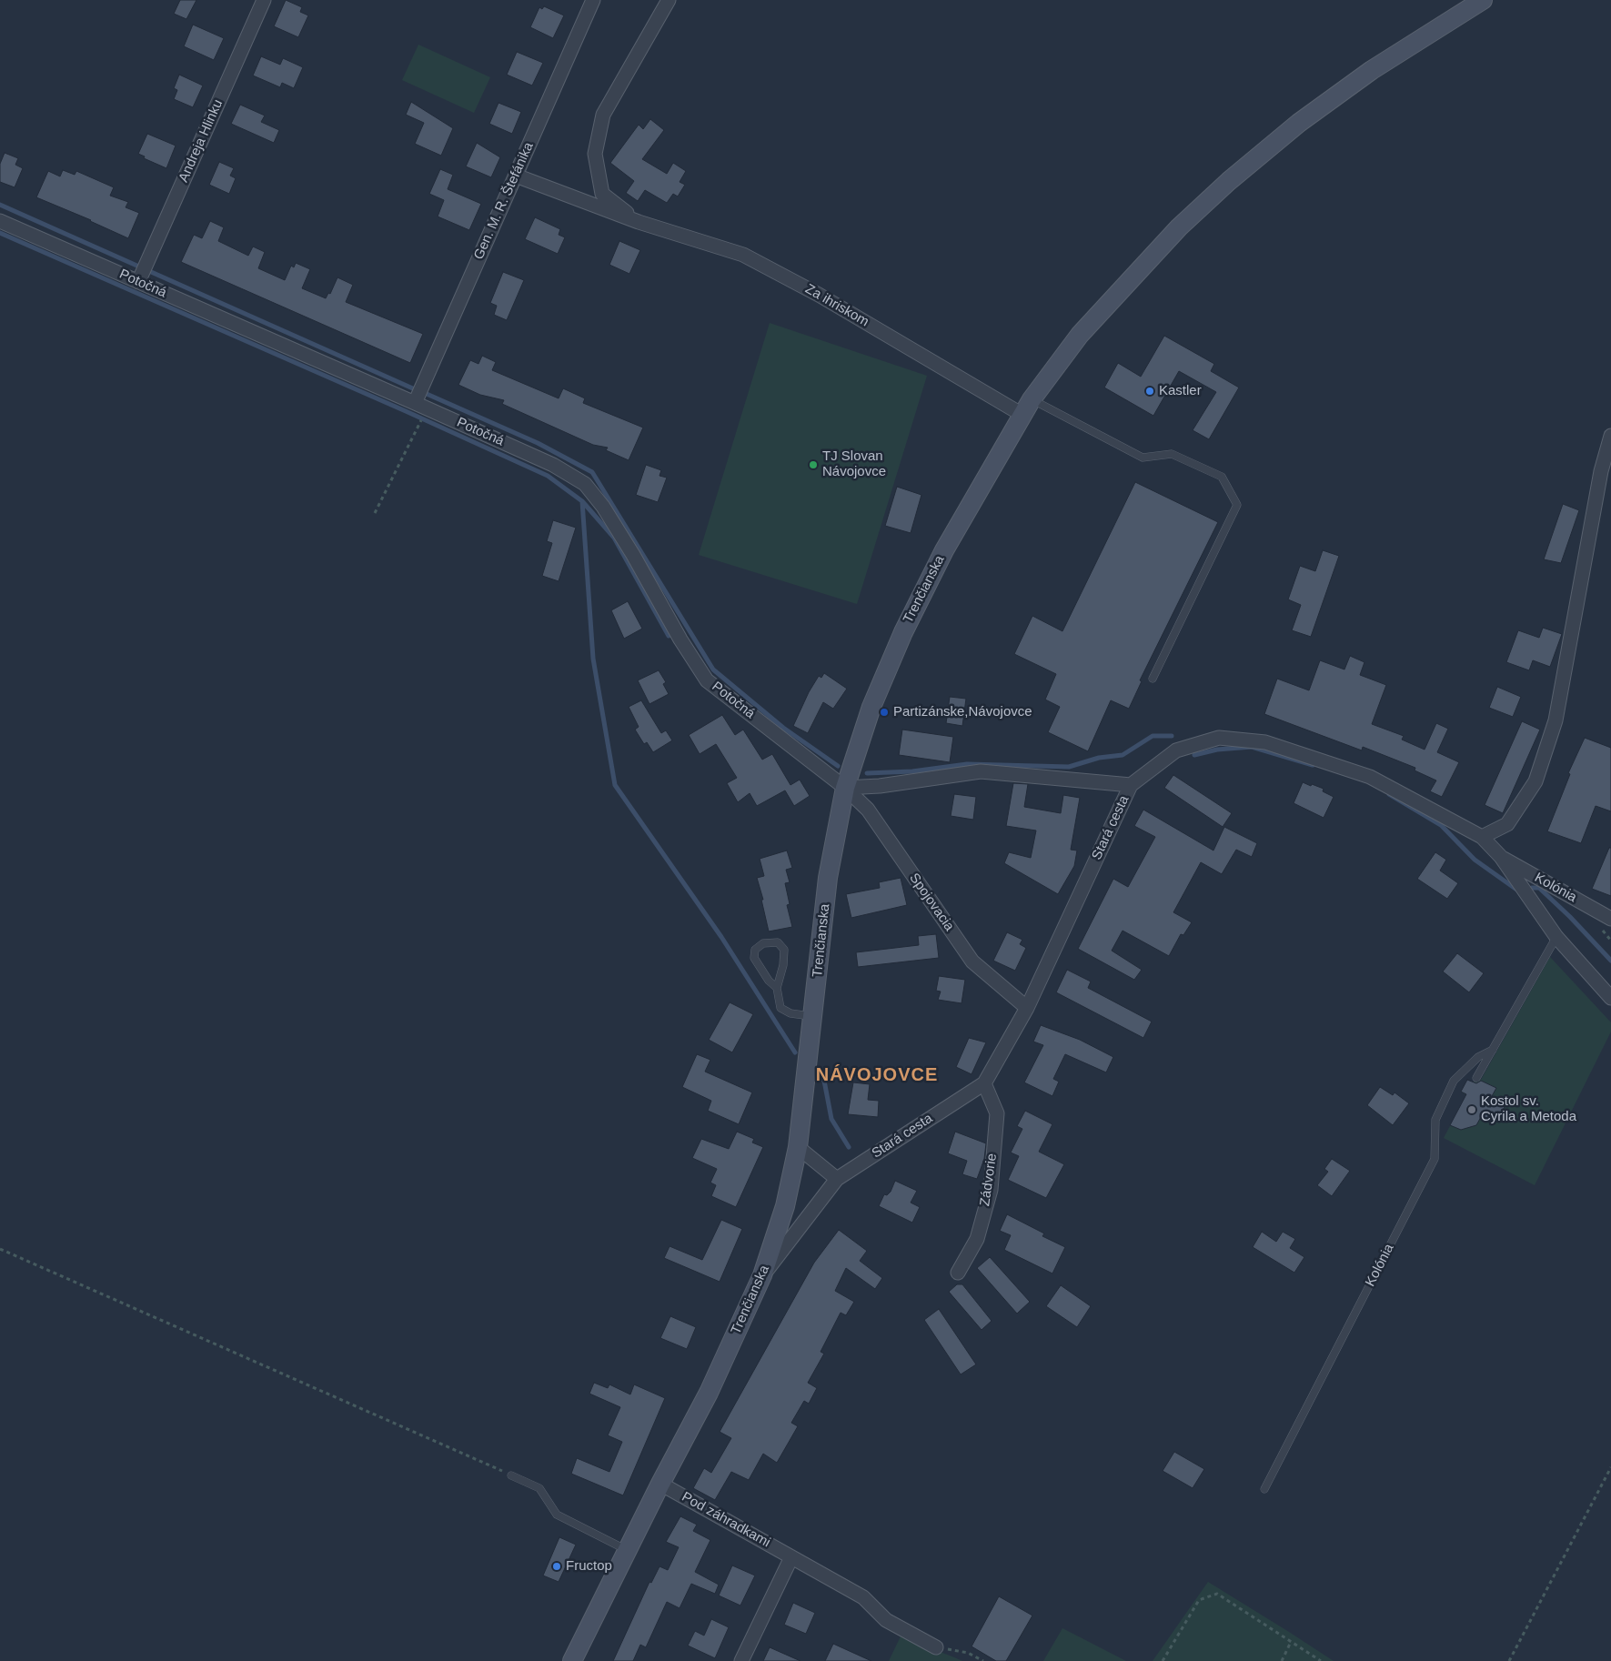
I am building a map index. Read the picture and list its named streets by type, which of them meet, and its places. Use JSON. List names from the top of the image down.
{
  "streets": {
    "main road": ["Trenčianska"],
    "street": [
      "Andreja Hlinku",
      "Gen. M. R. Štefánika",
      "Potočná",
      "Za ihriskom",
      "Stará cesta",
      "Kolónia",
      "Spojovacia",
      "Zádvorie",
      "Pod záhradkami"
    ]
  },
  "crossings": [
    ["Andreja Hlinku", "Potočná"],
    ["Gen. M. R. Štefánika", "Potočná"],
    ["Gen. M. R. Štefánika", "Za ihriskom"],
    ["Potočná", "Trenčianska"],
    ["Potočná", "Spojovacia"],
    ["Za ihriskom", "Trenčianska"],
    ["Trenčianska", "Stará cesta"],
    ["Trenčianska", "Spojovacia"],
    ["Trenčianska", "Pod záhradkami"],
    ["Stará cesta", "Kolónia"],
    ["Stará cesta", "Spojovacia"],
    ["Stará cesta", "Zádvorie"]
  ],
  "districts": ["NÁVOJOVCE"],
  "places": [
    "Kastler",
    "TJ Slovan Návojovce",
    "Partizánske,Návojovce",
    "Kostol sv. Cyrila a Metoda",
    "Fructop"
  ]
}
